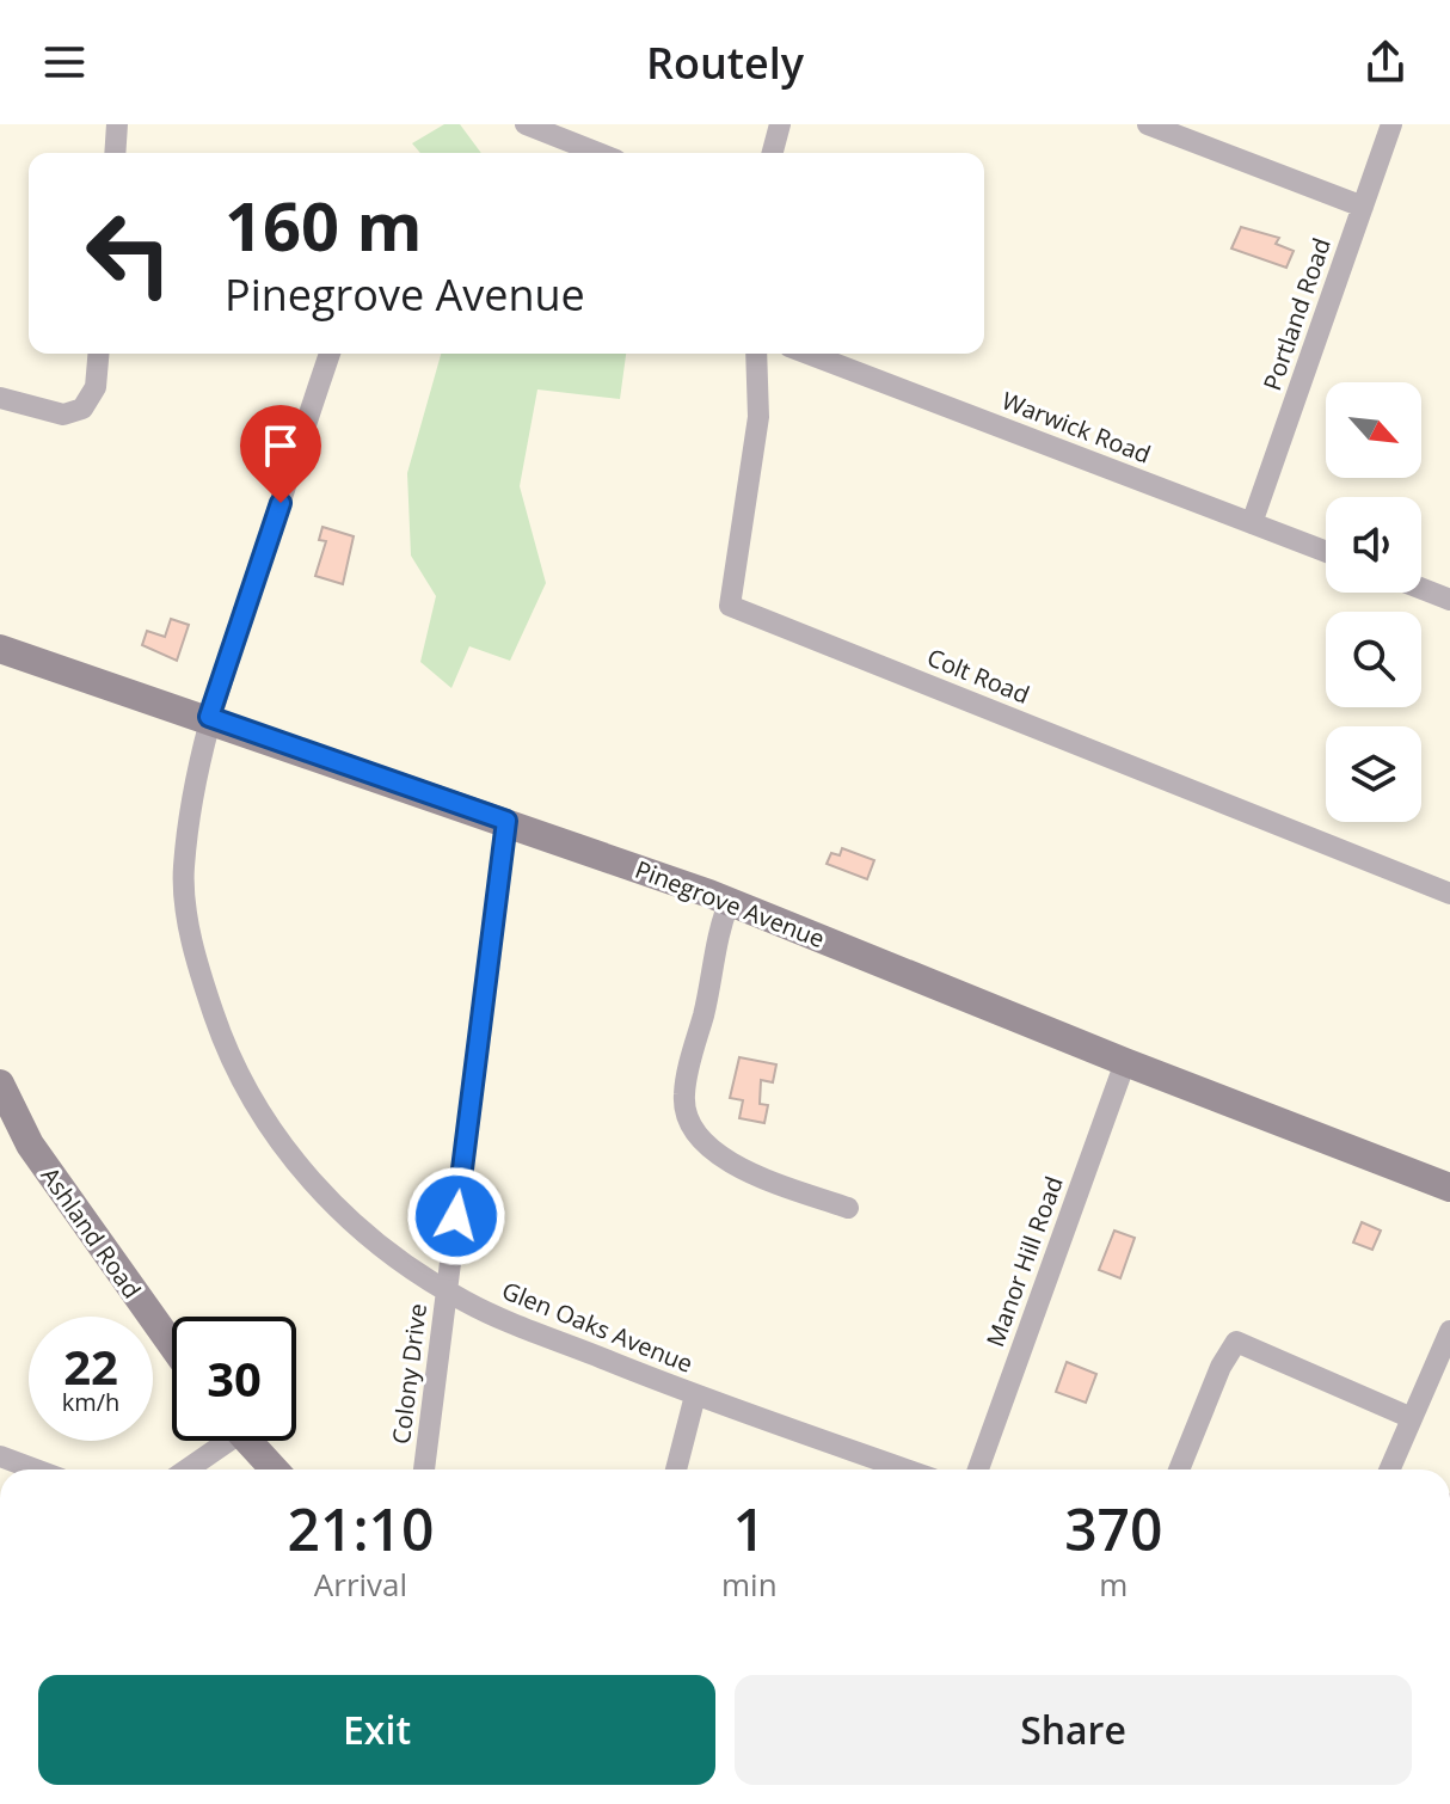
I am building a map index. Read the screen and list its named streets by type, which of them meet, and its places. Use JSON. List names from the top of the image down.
{
  "streets": {
    "street": [
      "Portland Road",
      "Warwick Road",
      "Colt Road",
      "Pinegrove Avenue",
      "Ashland Road",
      "Manor Hill Road",
      "Glen Oaks Avenue",
      "Colony Drive"
    ]
  },
  "crossings": [
    ["Portland Road", "Warwick Road"],
    ["Pinegrove Avenue", "Manor Hill Road"],
    ["Pinegrove Avenue", "Glen Oaks Avenue"],
    ["Pinegrove Avenue", "Colony Drive"],
    ["Glen Oaks Avenue", "Colony Drive"]
  ],
  "north": "bottom right",
  "page": {
    "header": "Routely",
    "turn": ["160 m", "Pinegrove Avenue"],
    "speed": "22 km/h",
    "limit": "30",
    "eta": [
      "21:10",
      "Arrival",
      "1",
      "min",
      "370",
      "m"
    ],
    "buttons": ["Exit", "Share"]
  }
}
